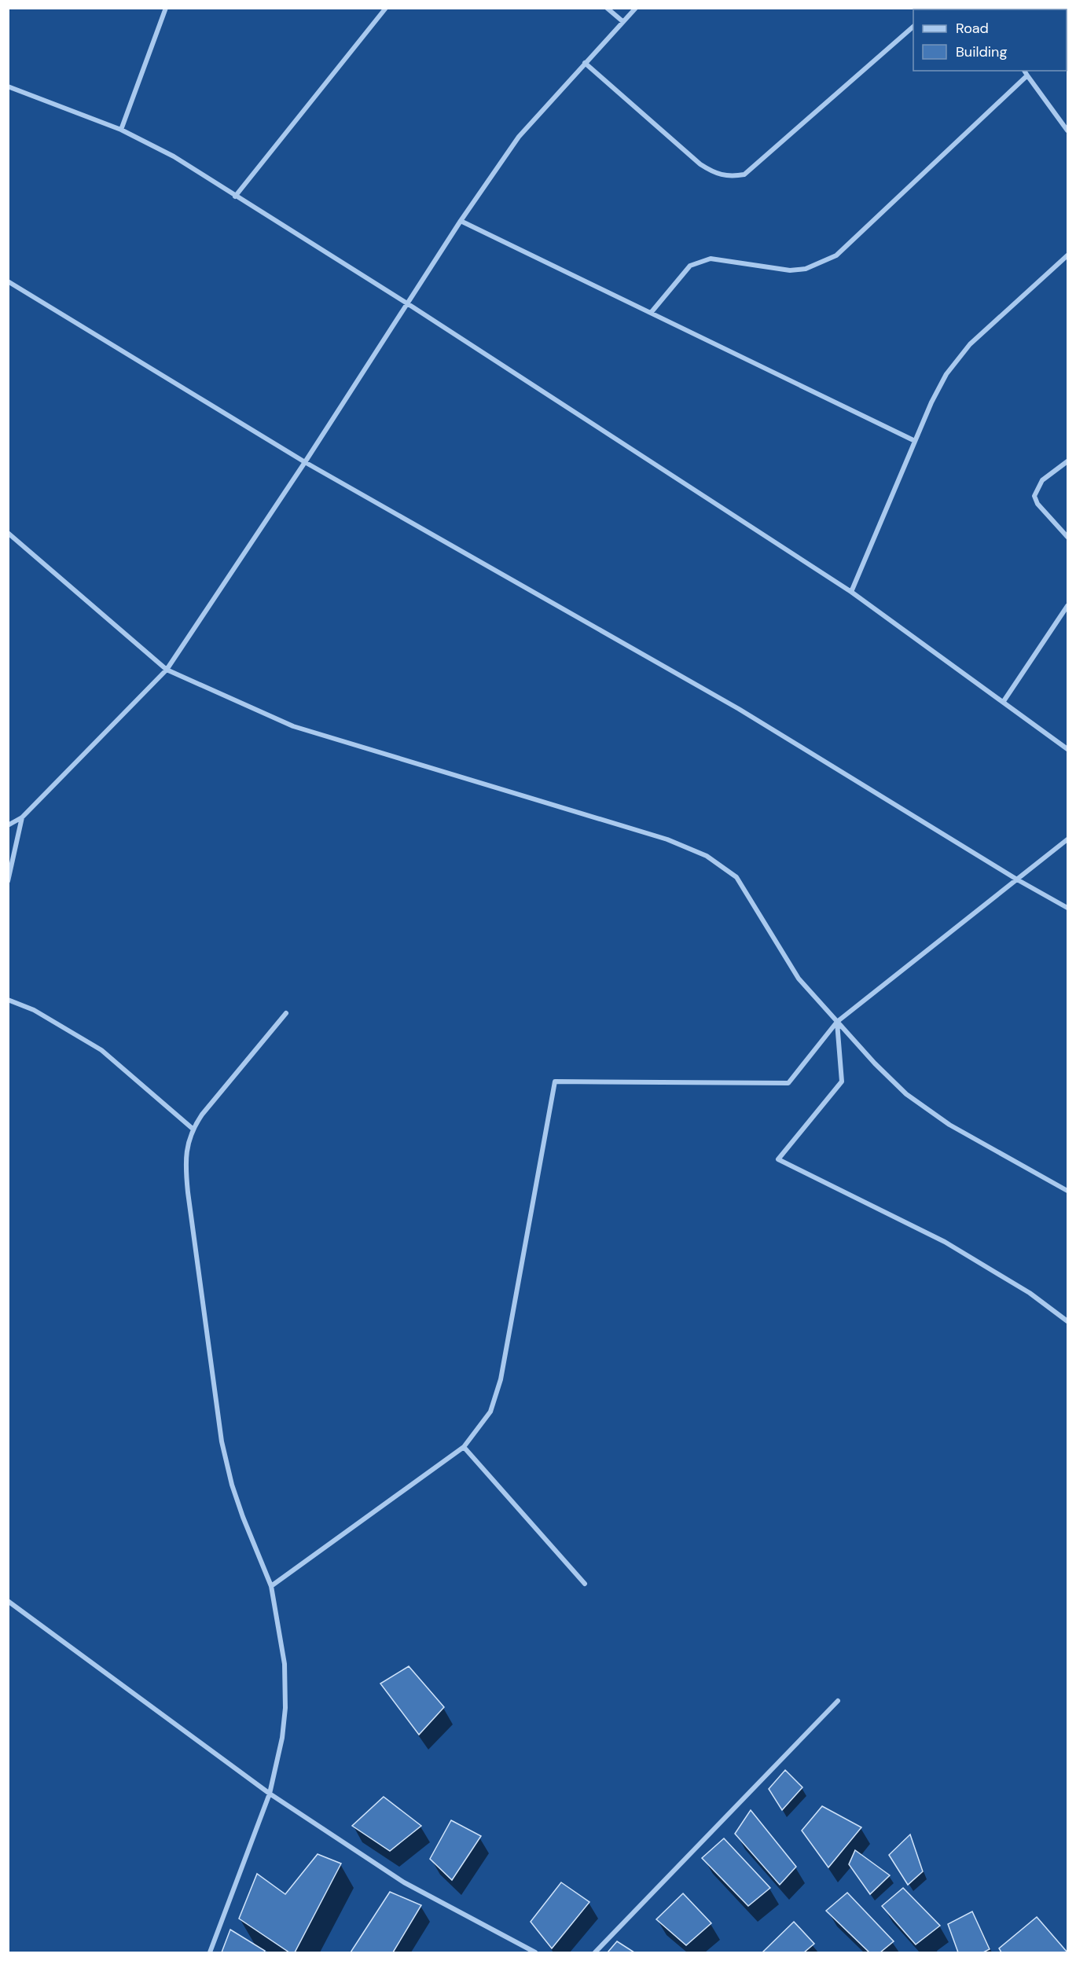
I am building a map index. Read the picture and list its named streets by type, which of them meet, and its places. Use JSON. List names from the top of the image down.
{
  "legend": ["Road", "Building"]
}
